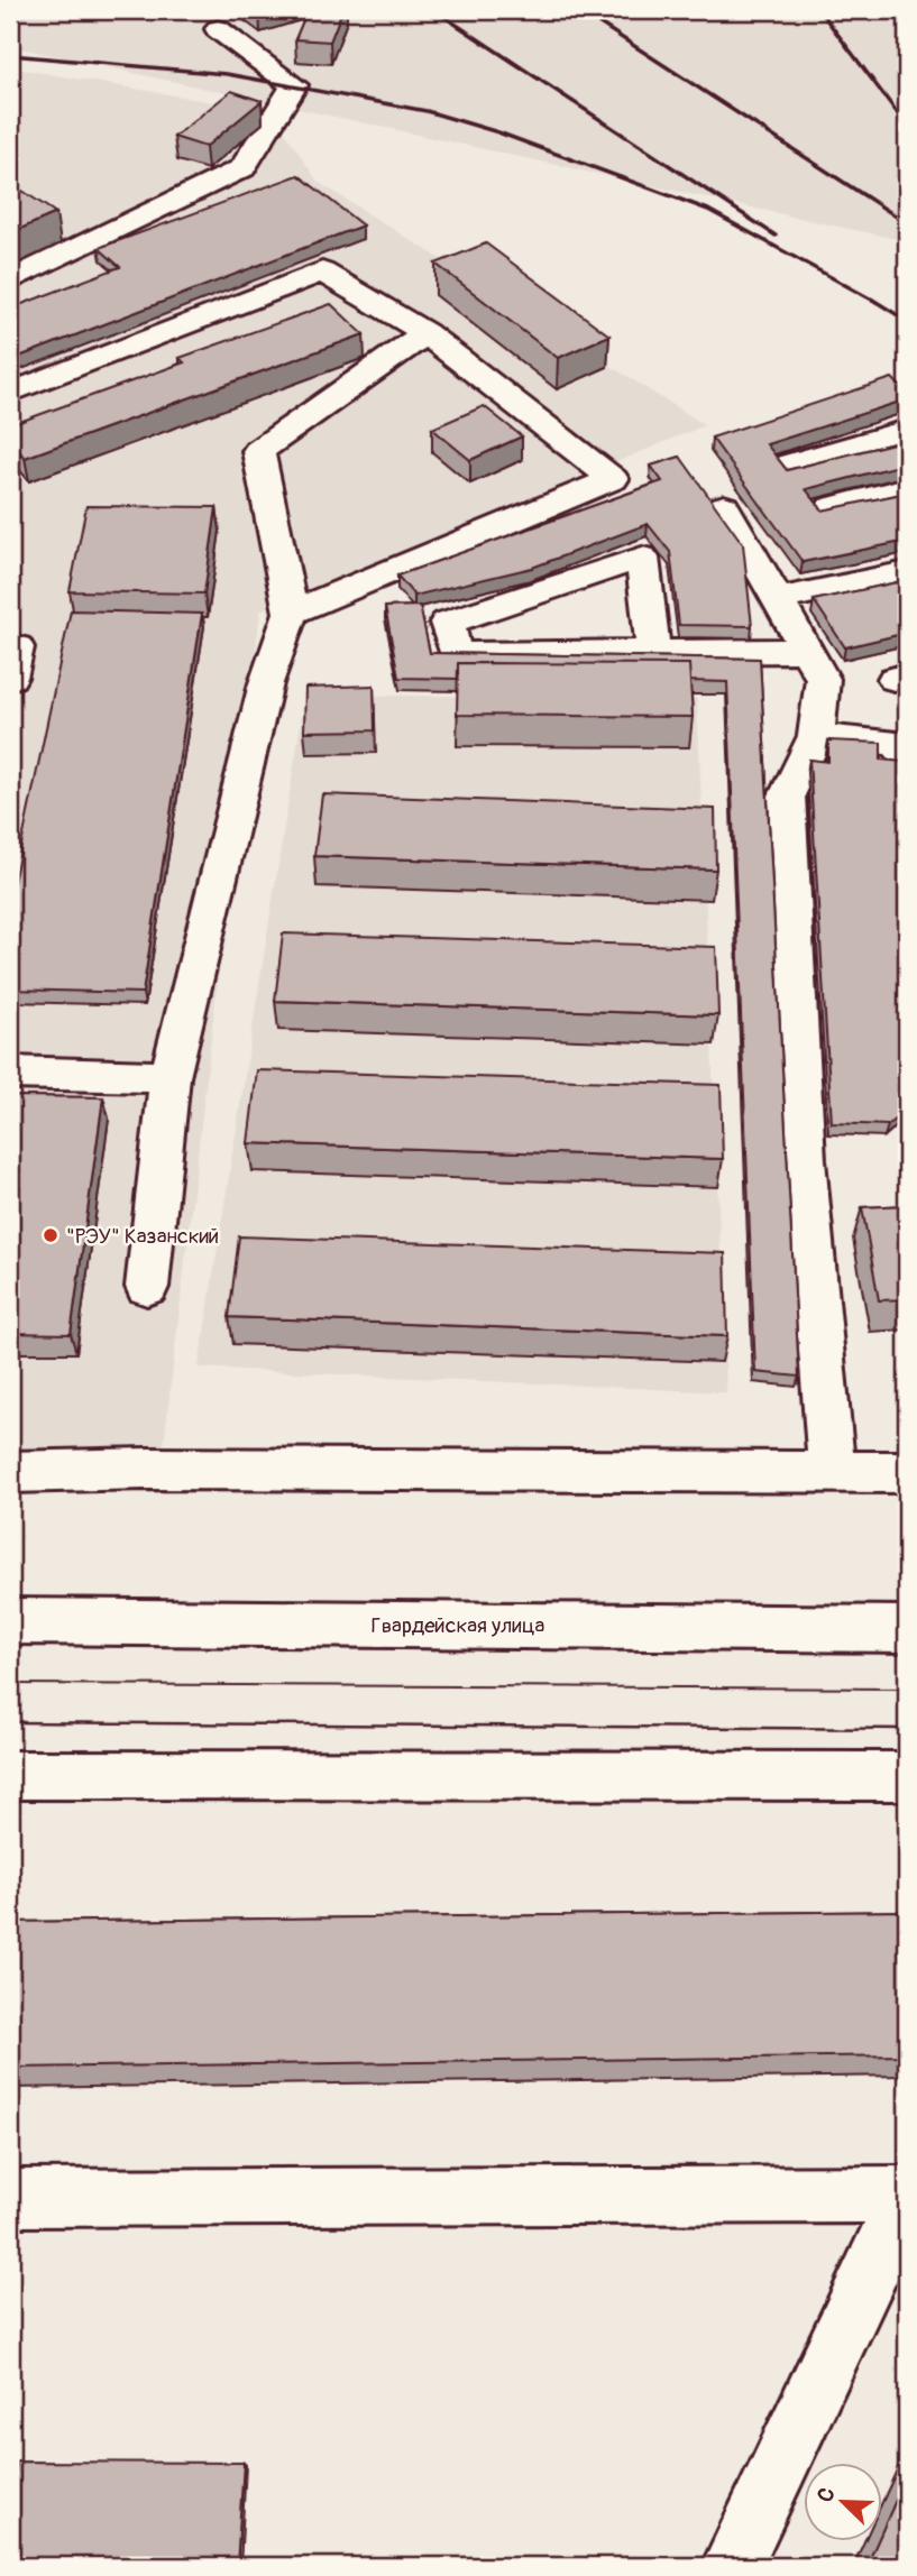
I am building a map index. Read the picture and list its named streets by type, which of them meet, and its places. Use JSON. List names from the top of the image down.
{
  "streets": {
    "main road": ["Гвардейская улица"]
  },
  "places": ["\"РЭУ\" Казанский"],
  "north": "top left"
}
